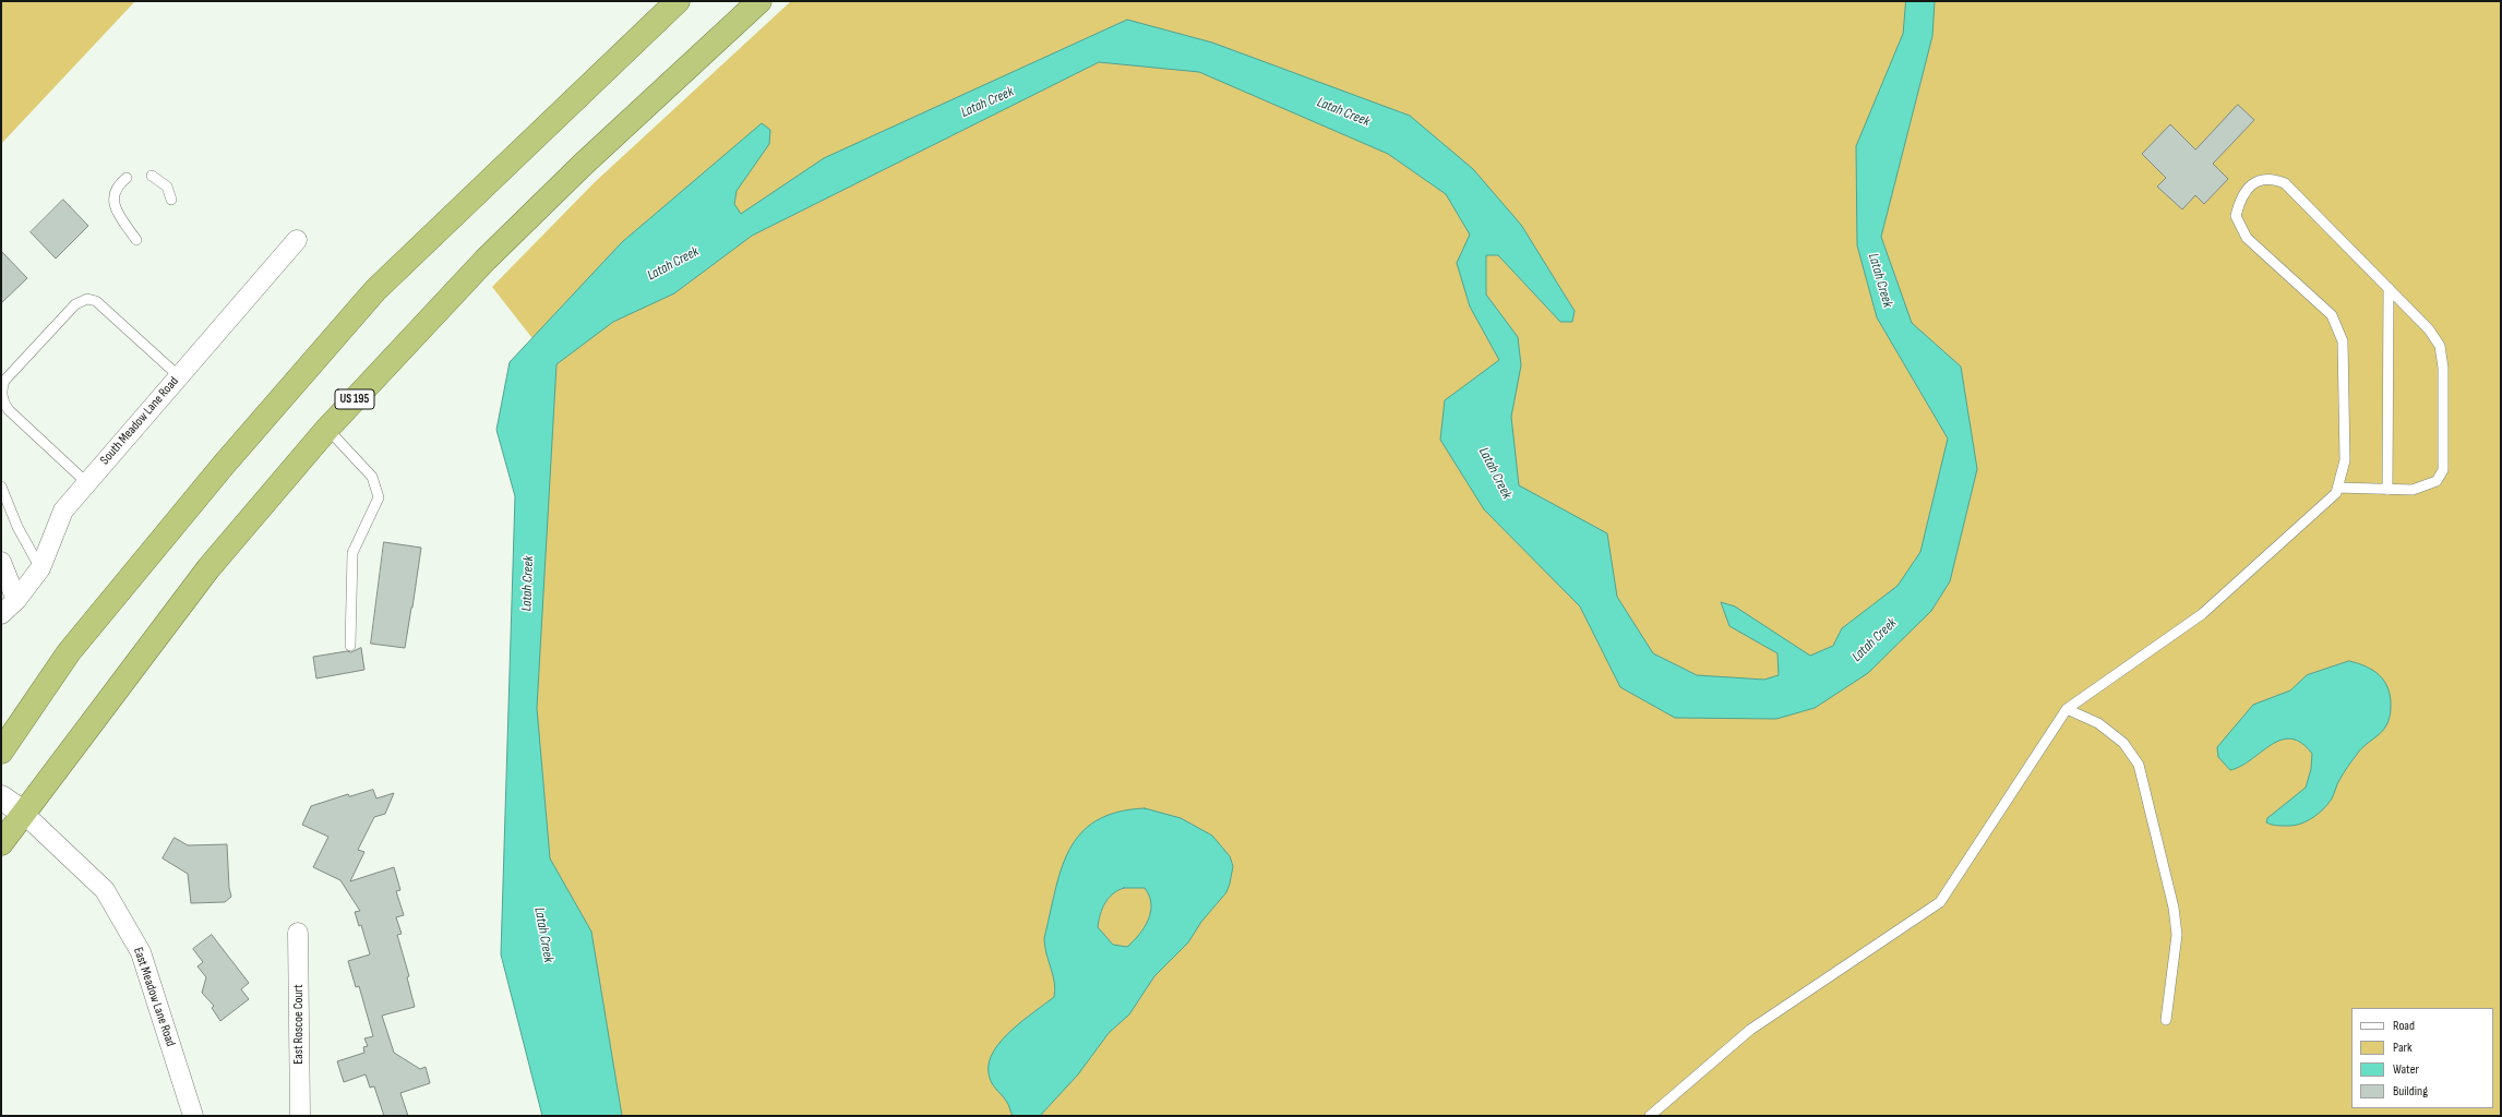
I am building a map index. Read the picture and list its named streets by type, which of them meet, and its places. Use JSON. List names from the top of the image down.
{
  "streets": {
    "highway": ["US 195"],
    "street": ["South Meadow Lane Road", "East Meadow Lane Road", "East Roscoe Court"]
  },
  "crossings": [
    ["US 195", "East Meadow Lane Road"]
  ],
  "water": ["Latah Creek"],
  "legend": [
    "Road",
    "Park",
    "Water",
    "Building"
  ]
}
